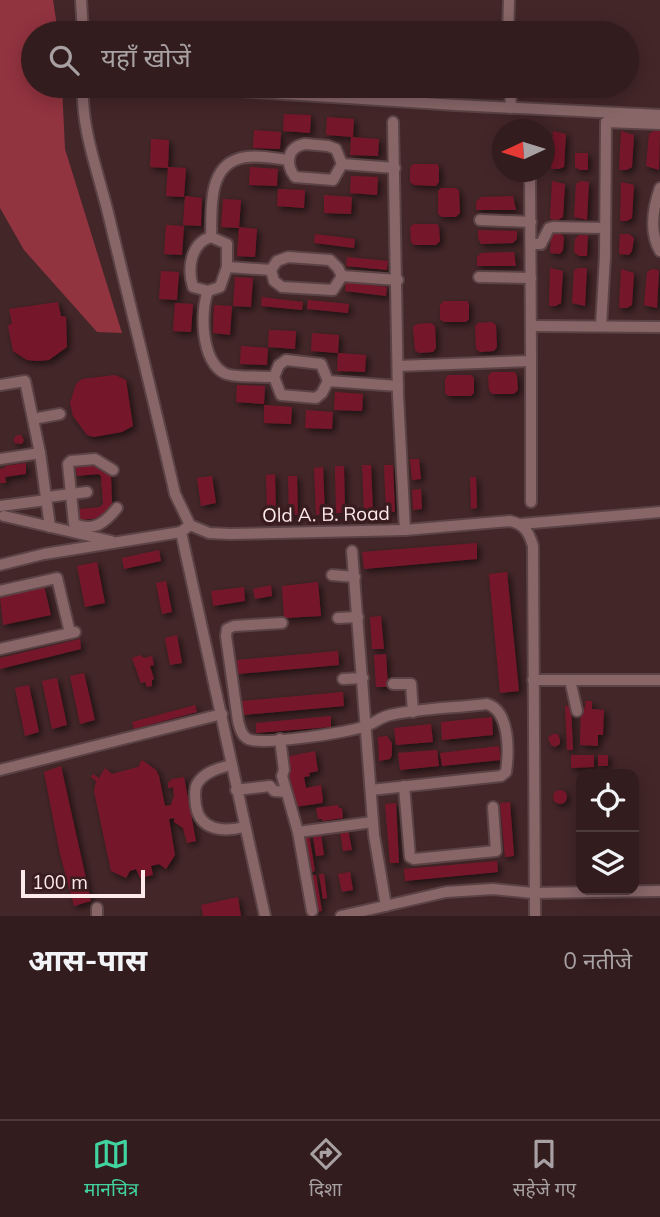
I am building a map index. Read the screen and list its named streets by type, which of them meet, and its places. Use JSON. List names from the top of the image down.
{
  "streets": {
    "street": ["Old A. B. Road"]
  },
  "scale_bar": "100 m",
  "north": "left",
  "page": {
    "search": "यहाँ खोजें",
    "scale": "100 m",
    "heading": ["आस-पास", "0 नतीजे"],
    "nav": ["मानचित्र", "दिशा", "सहेजे गए"]
  }
}
